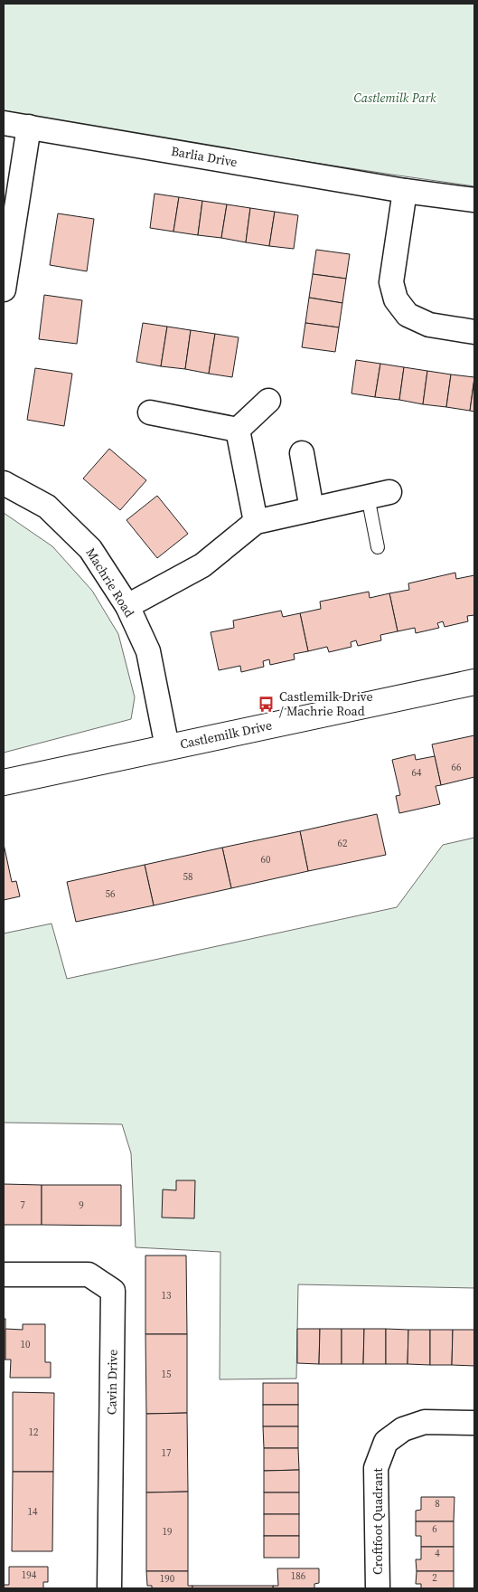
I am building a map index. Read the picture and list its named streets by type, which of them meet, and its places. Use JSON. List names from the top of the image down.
{
  "streets": {
    "street": [
      "Barlia Drive",
      "Machrie Road",
      "Castlemilk Drive",
      "Cavin Drive",
      "Croftfoot Quadrant"
    ]
  },
  "crossings": [
    ["Machrie Road", "Castlemilk Drive"]
  ],
  "parks": ["Castlemilk Park"],
  "places": {
    "bus stop": ["Castlemilk Drive / Machrie Road"]
  },
  "house_numbers": [
    "66",
    "64",
    "62",
    "60",
    "58",
    "56",
    "7",
    "9",
    "13",
    "10",
    "15",
    "12",
    "17",
    "8",
    "14",
    "6",
    "19",
    "4",
    "194",
    "186",
    "2",
    "190"
  ]
}
